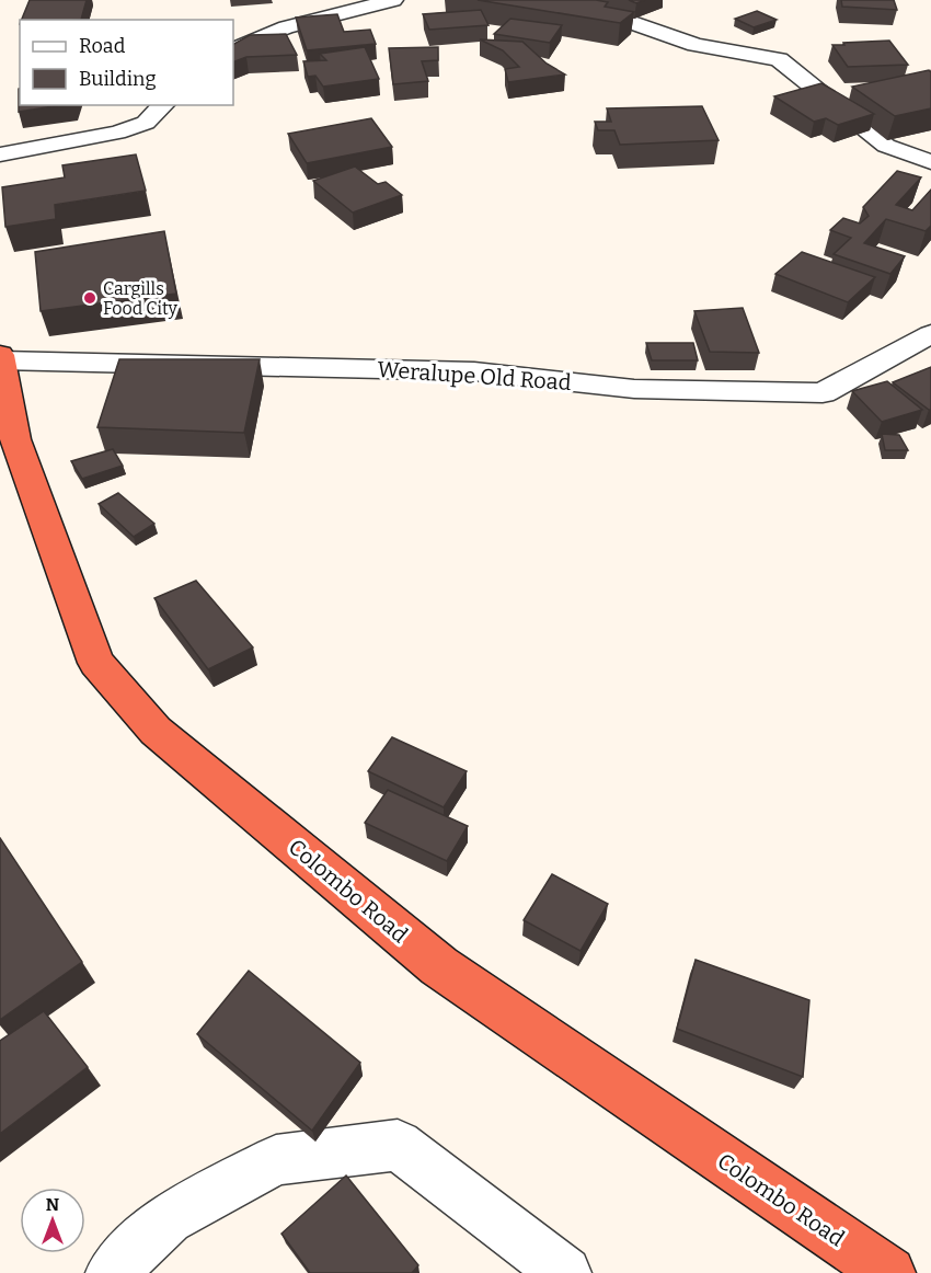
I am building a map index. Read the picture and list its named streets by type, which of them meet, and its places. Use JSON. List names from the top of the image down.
{
  "streets": {
    "highway": ["Colombo Road"],
    "street": ["Weralupe Old Road"]
  },
  "crossings": [
    ["Weralupe Old Road", "Colombo Road"]
  ],
  "places": ["Cargills Food City"],
  "legend": ["Road", "Building"],
  "north": "top"
}
